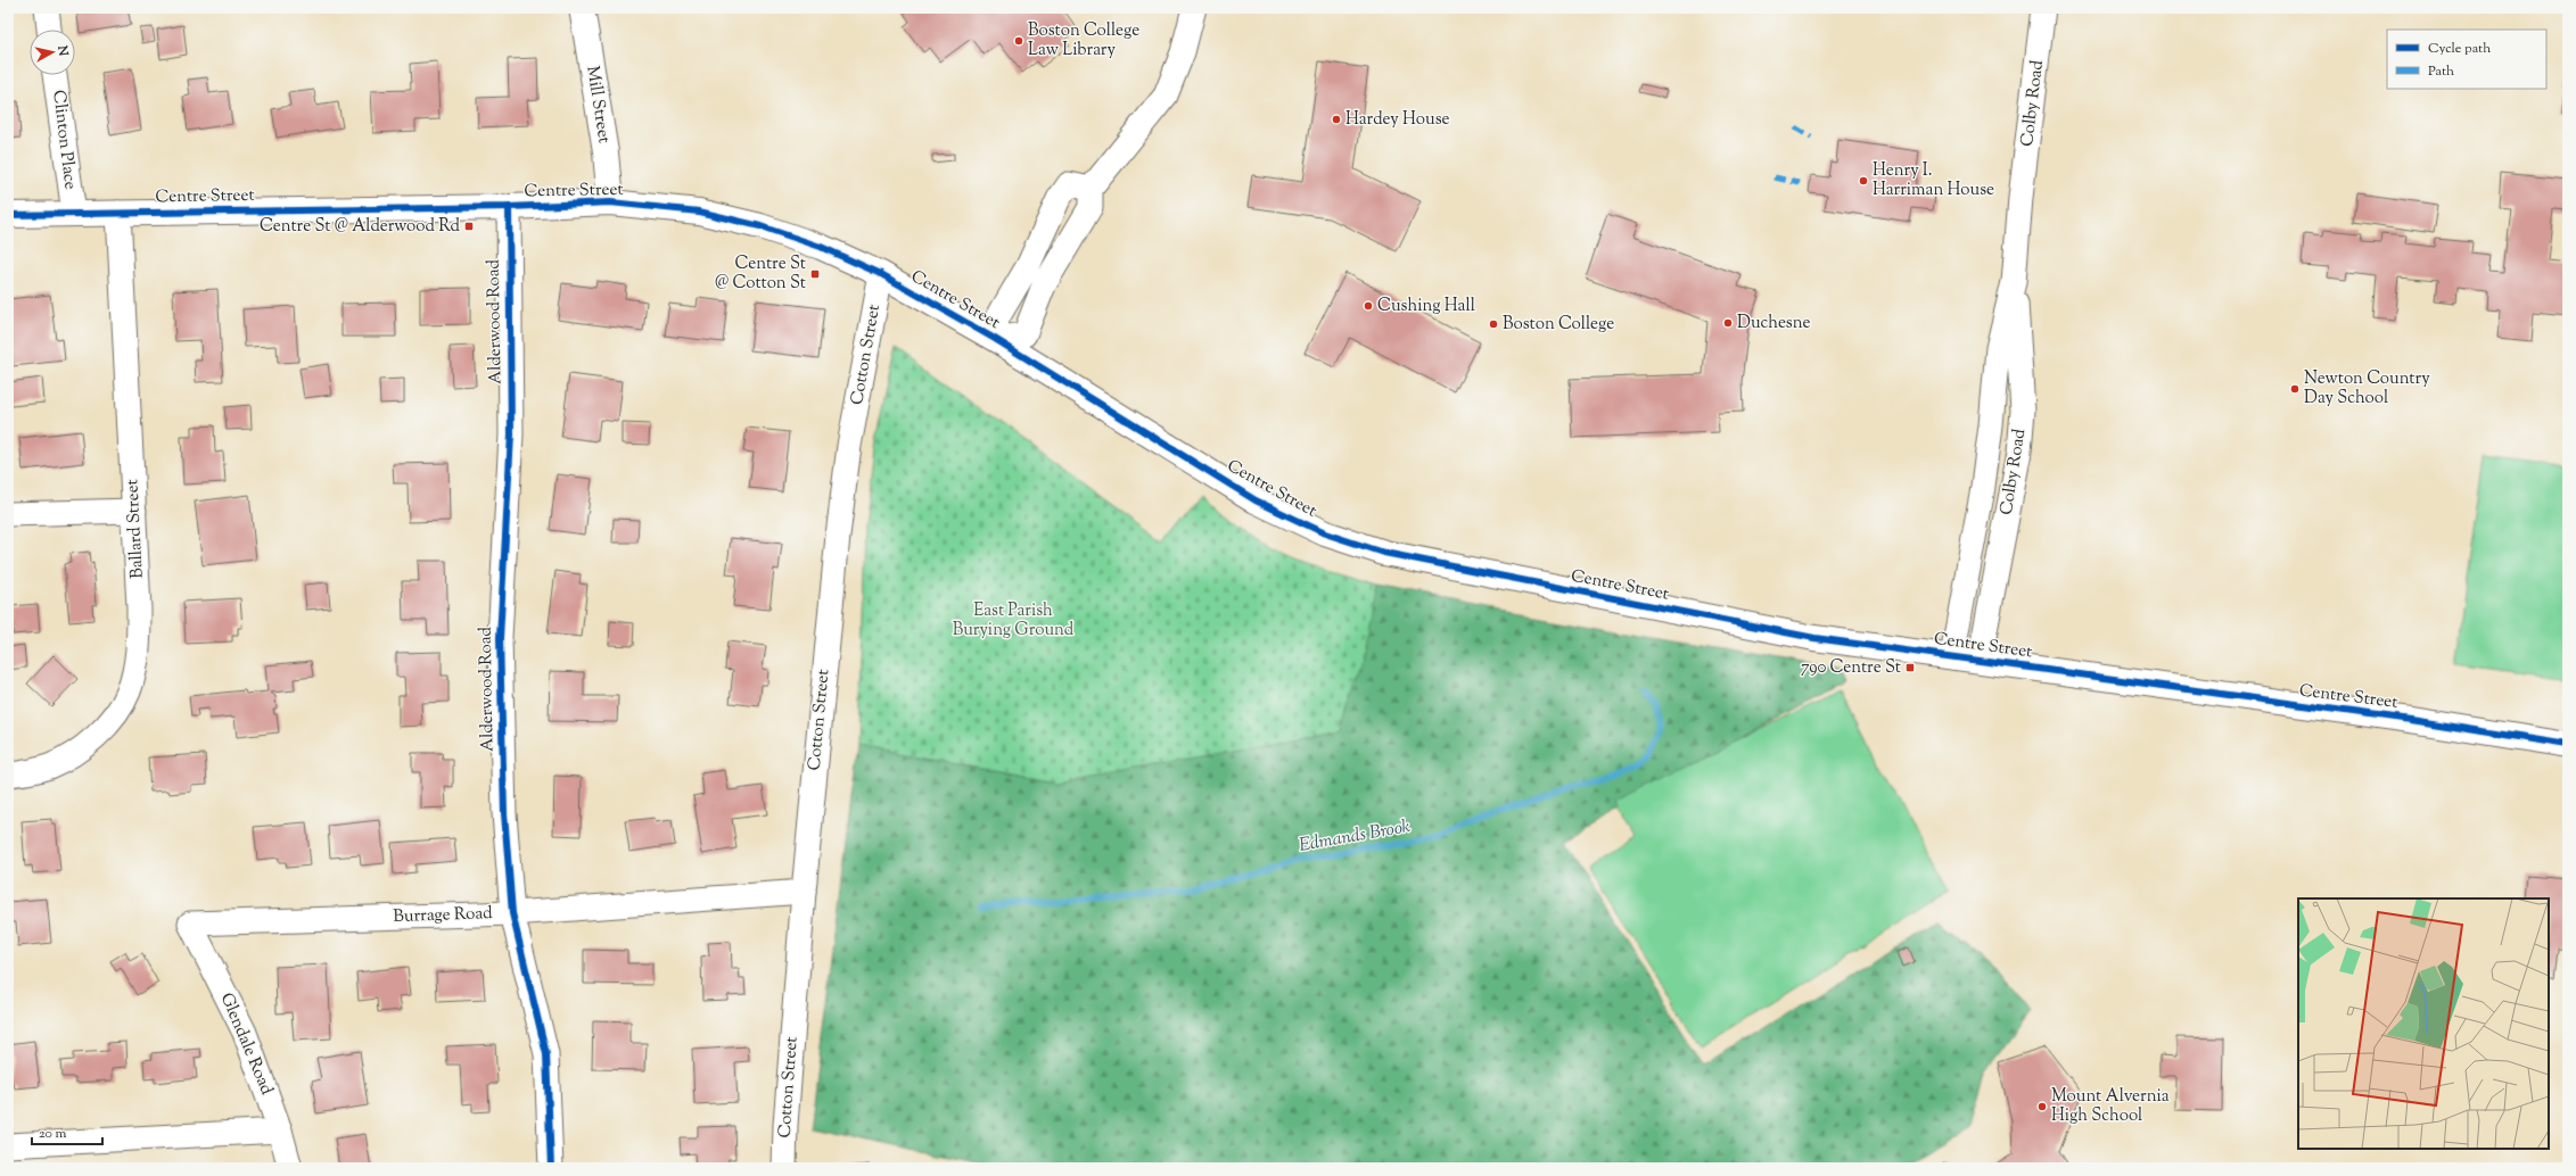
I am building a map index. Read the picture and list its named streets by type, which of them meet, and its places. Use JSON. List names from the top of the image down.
{
  "streets": {
    "main road": ["Mill Street", "Centre Street"],
    "street": [
      "Colby Road",
      "Clinton Place",
      "Alderwood Road",
      "Cotton Street",
      "Ballard Street",
      "Burrage Road",
      "Glendale Road"
    ]
  },
  "crossings": [
    ["Colby Road", "Centre Street"],
    ["Mill Street", "Centre Street"],
    ["Clinton Place", "Centre Street"],
    ["Centre Street", "Alderwood Road"],
    ["Centre Street", "Cotton Street"],
    ["Centre Street", "Ballard Street"],
    ["Alderwood Road", "Burrage Road"],
    ["Cotton Street", "Burrage Road"],
    ["Burrage Road", "Glendale Road"]
  ],
  "water": ["Edmands Brook"],
  "parks": ["East Parish Burying Ground"],
  "places": {
    "other": [
      "Boston College Law Library",
      "Hardey House",
      "Henry I. Harriman House",
      "Cushing Hall",
      "Duchesne",
      "Boston College",
      "Newton Country Day School",
      "Mount Alvernia High School"
    ],
    "transit": ["Centre St @ Alderwood Rd", "Centre St @ Cotton St", "790 Centre St"]
  },
  "legend": ["Cycle path", "Path"],
  "scale_bar": "20 m",
  "north": "right"
}
